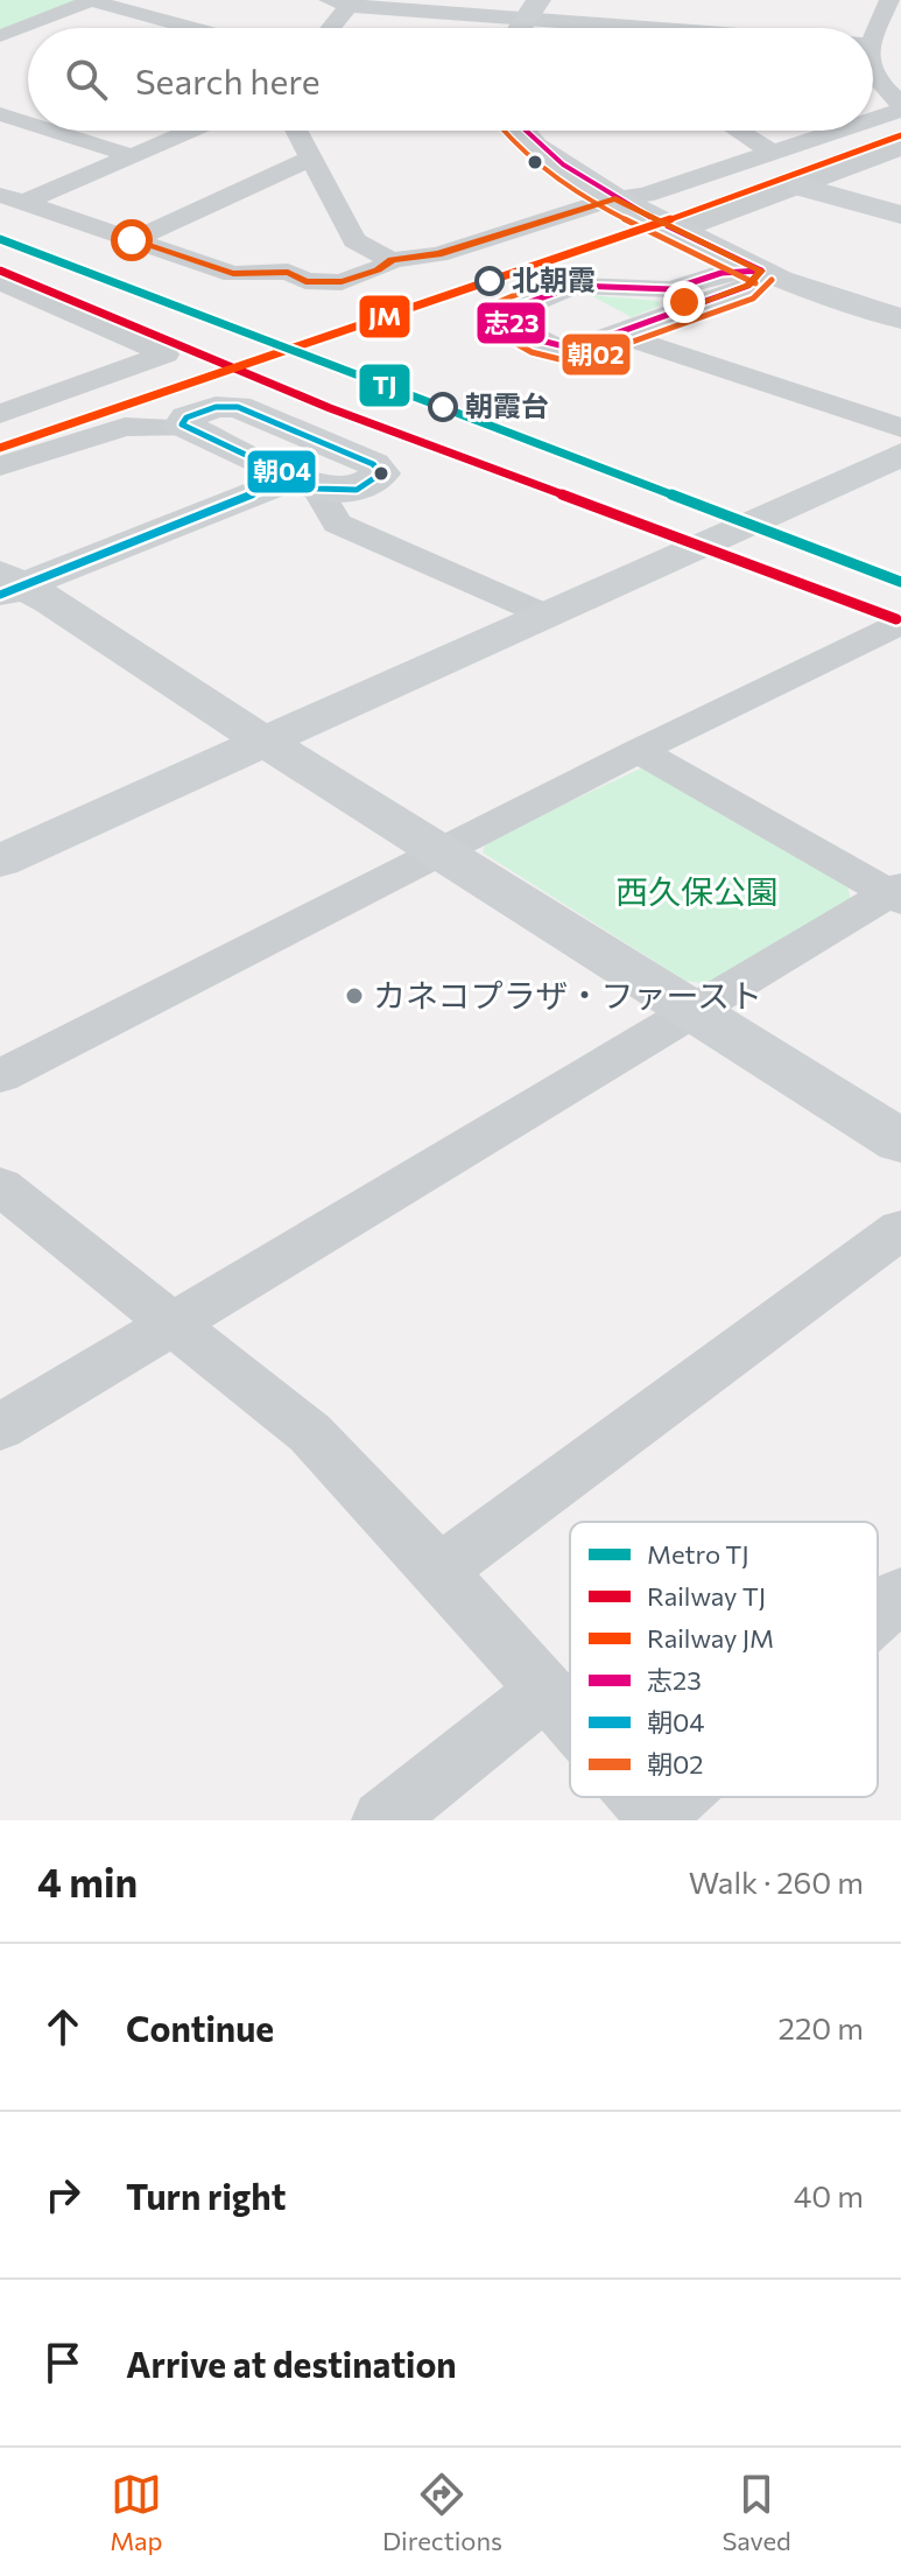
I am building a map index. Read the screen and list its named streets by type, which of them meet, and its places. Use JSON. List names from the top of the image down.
{
  "parks": ["西久保公園"],
  "places": ["北朝霞", "朝霞台", "カネコプラザ・ファースト"],
  "lines": [
    "transit line 志23",
    "transit line 朝02",
    "rail line JM",
    "metro line TJ",
    "rail line TJ",
    "transit line 朝04"
  ],
  "legend": [
    "Metro TJ",
    "Railway TJ",
    "Railway JM",
    "志23",
    "朝04",
    "朝02"
  ],
  "page": {
    "search": "Search here",
    "heading": ["4 min", "Walk · 260 m"],
    "list": [
      ["Continue", "220 m"],
      ["Turn right", "40 m"],
      "Arrive at destination"
    ],
    "nav": ["Map", "Directions", "Saved"]
  }
}
